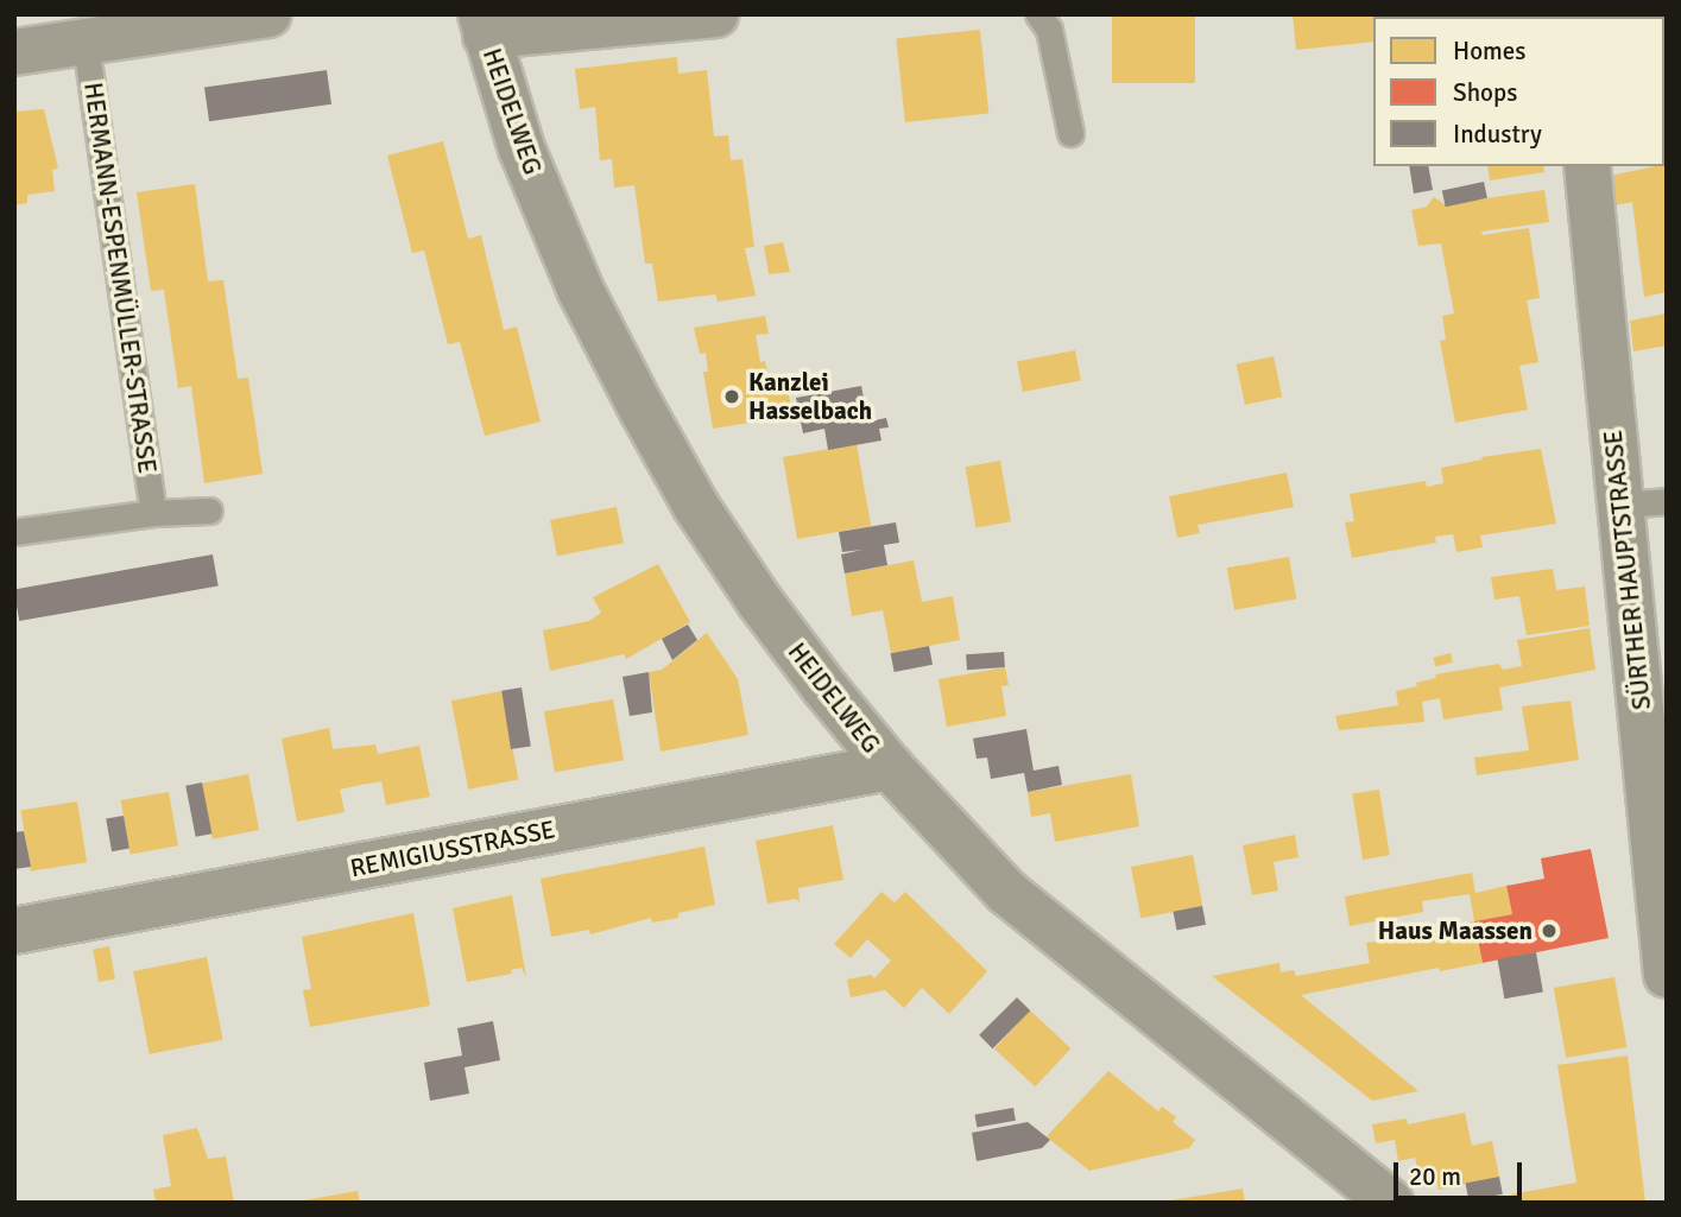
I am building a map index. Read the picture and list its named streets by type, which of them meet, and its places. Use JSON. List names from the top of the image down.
{
  "streets": {
    "street": ["HEIDELWEG", "SÜRTHER HAUPTSTRASSE", "REMIGIUSSTRASSE"],
    "lane": ["HERMANN-ESPENMÜLLER-STRASSE"]
  },
  "crossings": [
    ["HEIDELWEG", "REMIGIUSSTRASSE"]
  ],
  "places": ["Kanzlei Hasselbach", "Haus Maassen"],
  "legend": ["Homes", "Shops", "Industry"],
  "scale_bar": "20 m"
}
